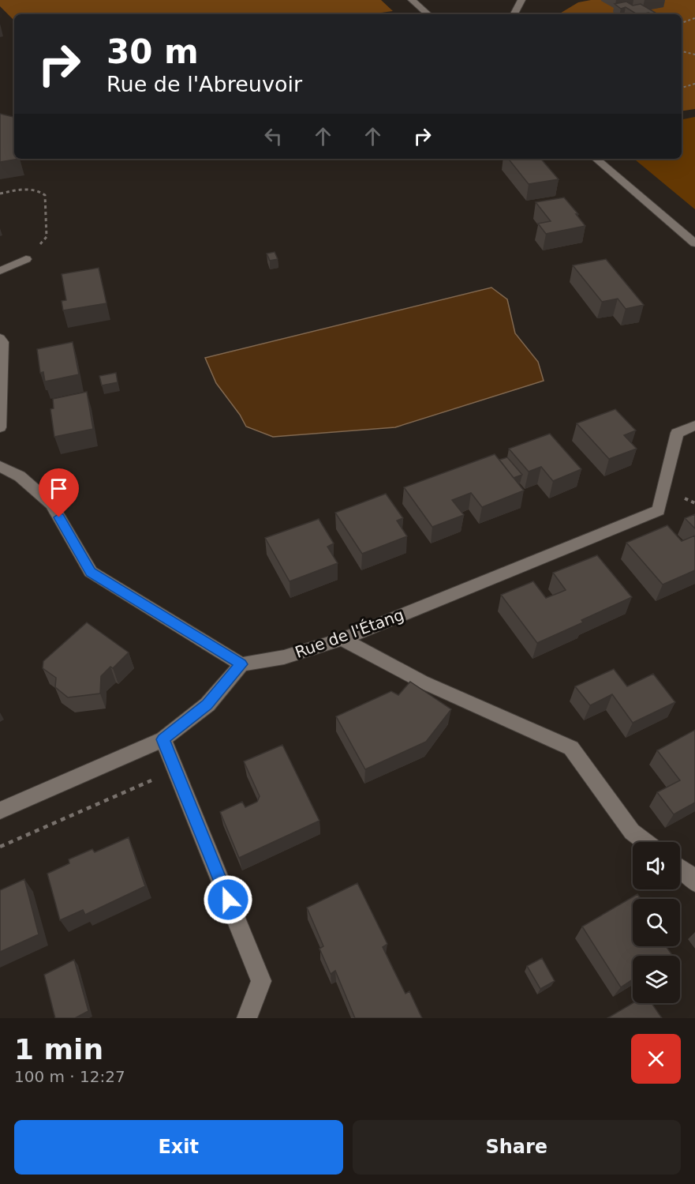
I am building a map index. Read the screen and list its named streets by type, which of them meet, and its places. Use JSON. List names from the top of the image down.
{
  "streets": {
    "street": ["Rue de l'Étang"]
  },
  "page": {
    "turn": ["30 m", "Rue de l'Abreuvoir"],
    "heading": ["1 min", "100 m · 12:27"],
    "buttons": ["Exit", "Share"]
  }
}
